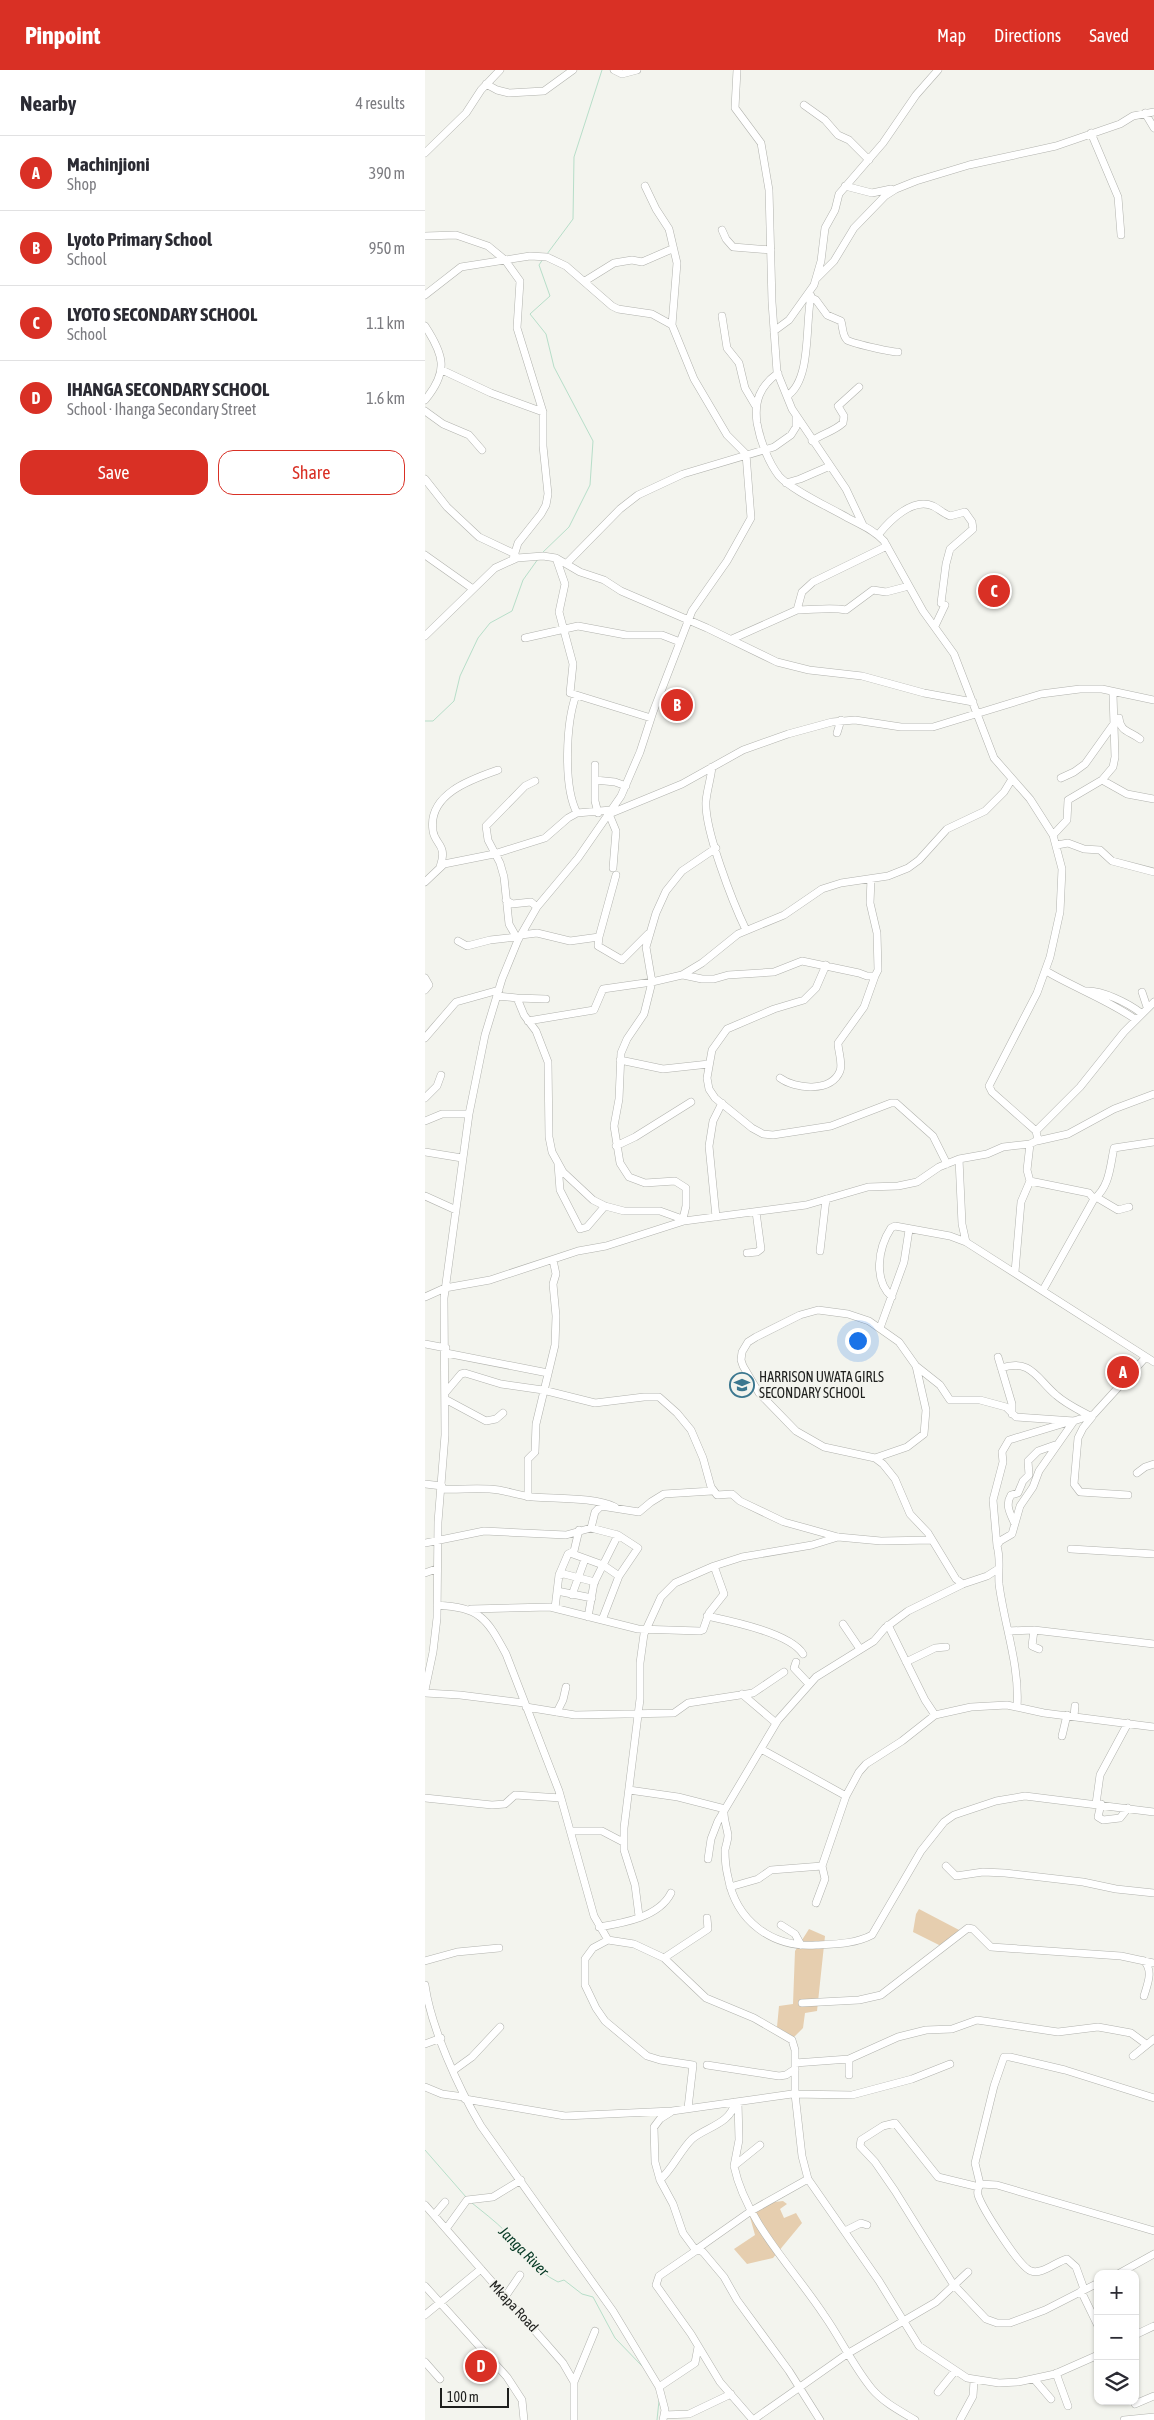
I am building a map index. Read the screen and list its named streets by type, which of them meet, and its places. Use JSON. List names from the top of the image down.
{
  "streets": {
    "street": ["Mkapa Road"]
  },
  "water": ["Janga River"],
  "places": {
    "school or university": ["HARRISON UWATA GIRLS SECONDARY SCHOOL"]
  },
  "scale_bar": "100 m",
  "page": {
    "header": "Pinpoint",
    "nav": ["Map", "Directions", "Saved"],
    "heading": ["Nearby", "4 results"],
    "list": [
      {
        "mark": "A",
        "name": "Machinjioni",
        "note": "Shop",
        "value": "390 m"
      },
      {
        "mark": "B",
        "name": "Lyoto Primary School",
        "note": "School",
        "value": "950 m"
      },
      {
        "mark": "C",
        "name": "LYOTO SECONDARY SCHOOL",
        "note": "School",
        "value": "1.1 km"
      },
      {
        "mark": "D",
        "name": "IHANGA SECONDARY SCHOOL",
        "note": "School · Ihanga Secondary Street",
        "value": "1.6 km"
      }
    ],
    "buttons": ["Save", "Share"],
    "pins": [
      "C",
      "B",
      "A",
      "D"
    ],
    "map_buttons": ["+", "−"],
    "scale": "100 m"
  }
}
